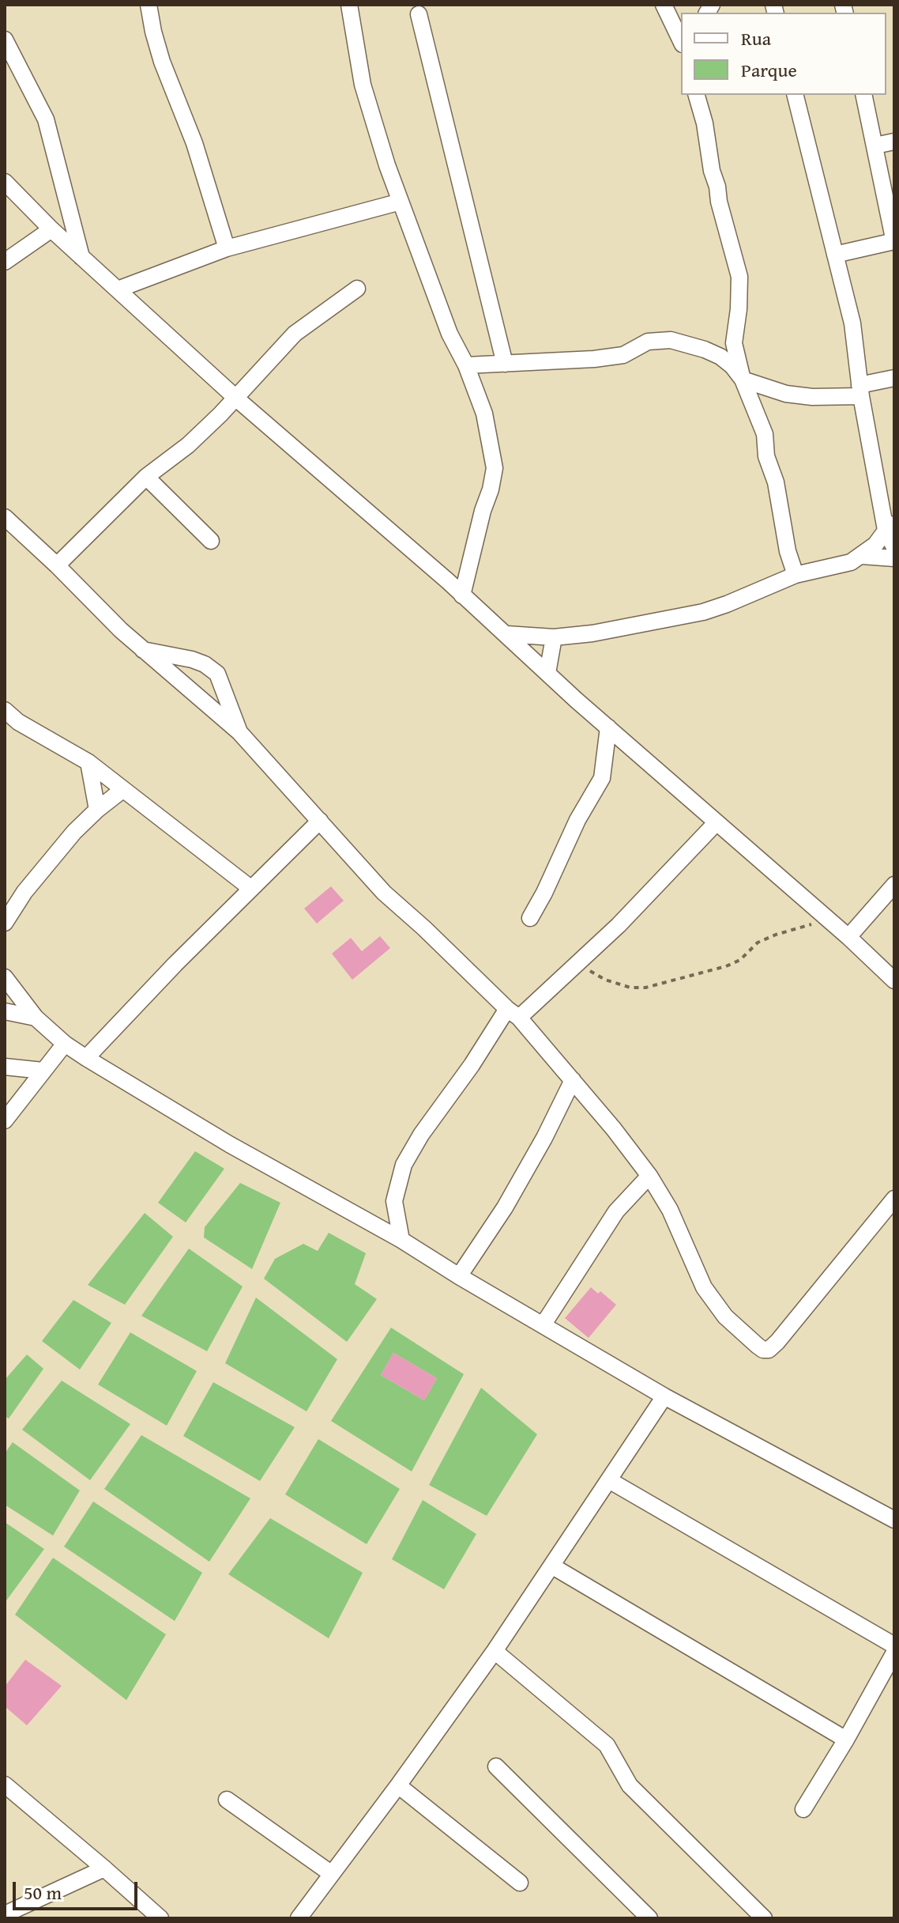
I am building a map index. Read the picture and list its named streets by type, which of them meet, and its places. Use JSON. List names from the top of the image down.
{
  "legend": ["Rua", "Parque"],
  "scale_bar": "50 m"
}
